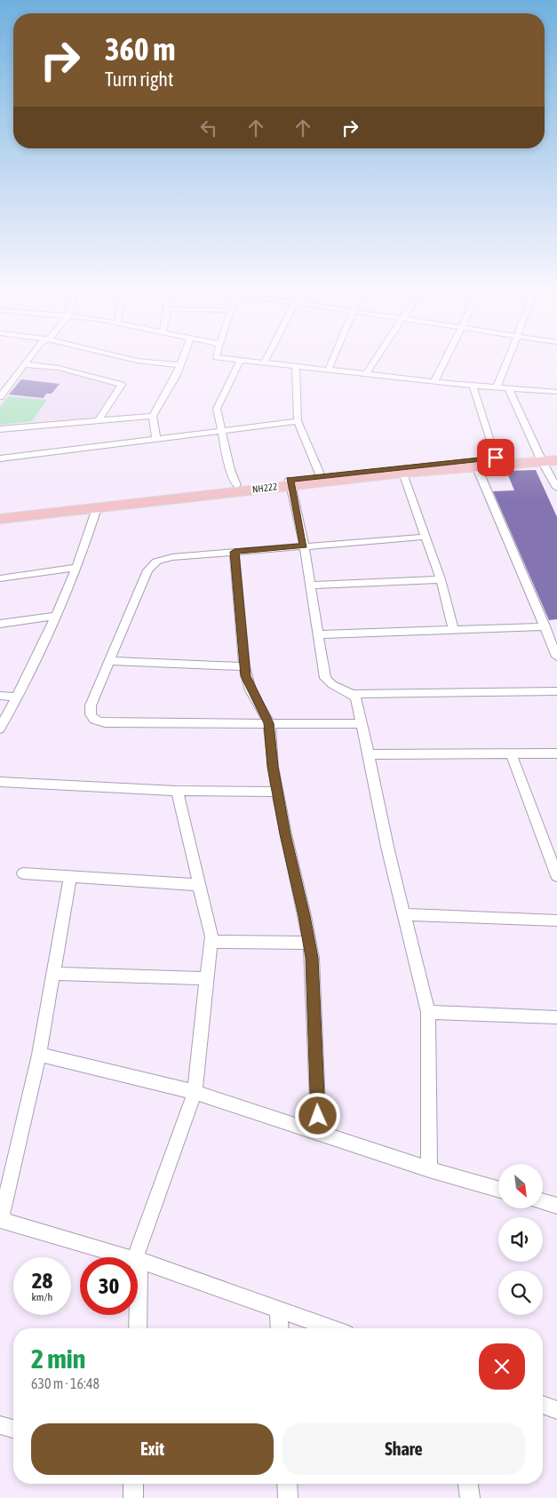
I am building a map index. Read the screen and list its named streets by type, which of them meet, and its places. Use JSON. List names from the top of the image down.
{
  "streets": {
    "highway": ["NH222"]
  },
  "north": "bottom right",
  "page": {
    "turn": ["360 m", "Turn right"],
    "speed": "28 km/h",
    "limit": "30",
    "heading": ["2 min", "630 m · 16:48"],
    "buttons": ["Exit", "Share"]
  }
}
